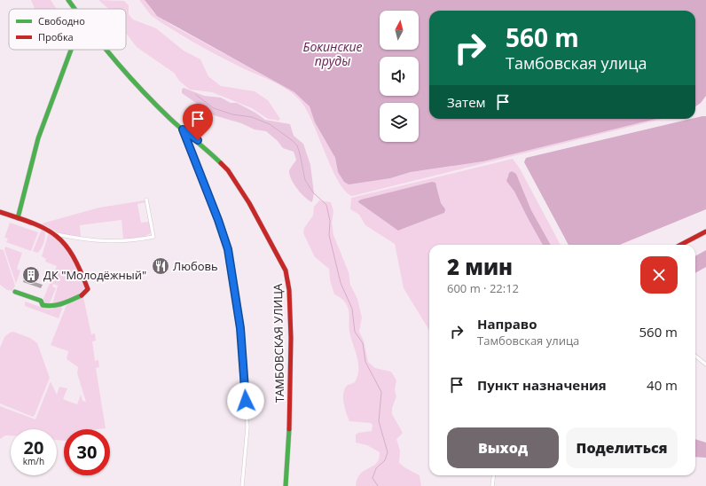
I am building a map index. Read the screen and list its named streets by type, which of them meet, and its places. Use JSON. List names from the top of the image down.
{
  "streets": {
    "street": ["ТАМБОВСКАЯ УЛИЦА"]
  },
  "water": ["Бокинские пруды"],
  "places": {
    "restaurant": ["Любовь"],
    "building": ["ДК \"Молодёжный\""]
  },
  "legend": ["Свободно", "Пробка"],
  "north": "top",
  "page": {
    "turn": ["560 m", "Тамбовская улица"],
    "then": "Затем",
    "heading": ["2 мин", "600 m · 22:12"],
    "list": [
      {
        "name": "Направо",
        "note": "Тамбовская улица",
        "value": "560 m"
      },
      {
        "name": "Пункт назначения",
        "value": "40 m"
      }
    ],
    "buttons": ["Выход", "Поделиться"],
    "speed": "20 km/h",
    "limit": "30"
  }
}
